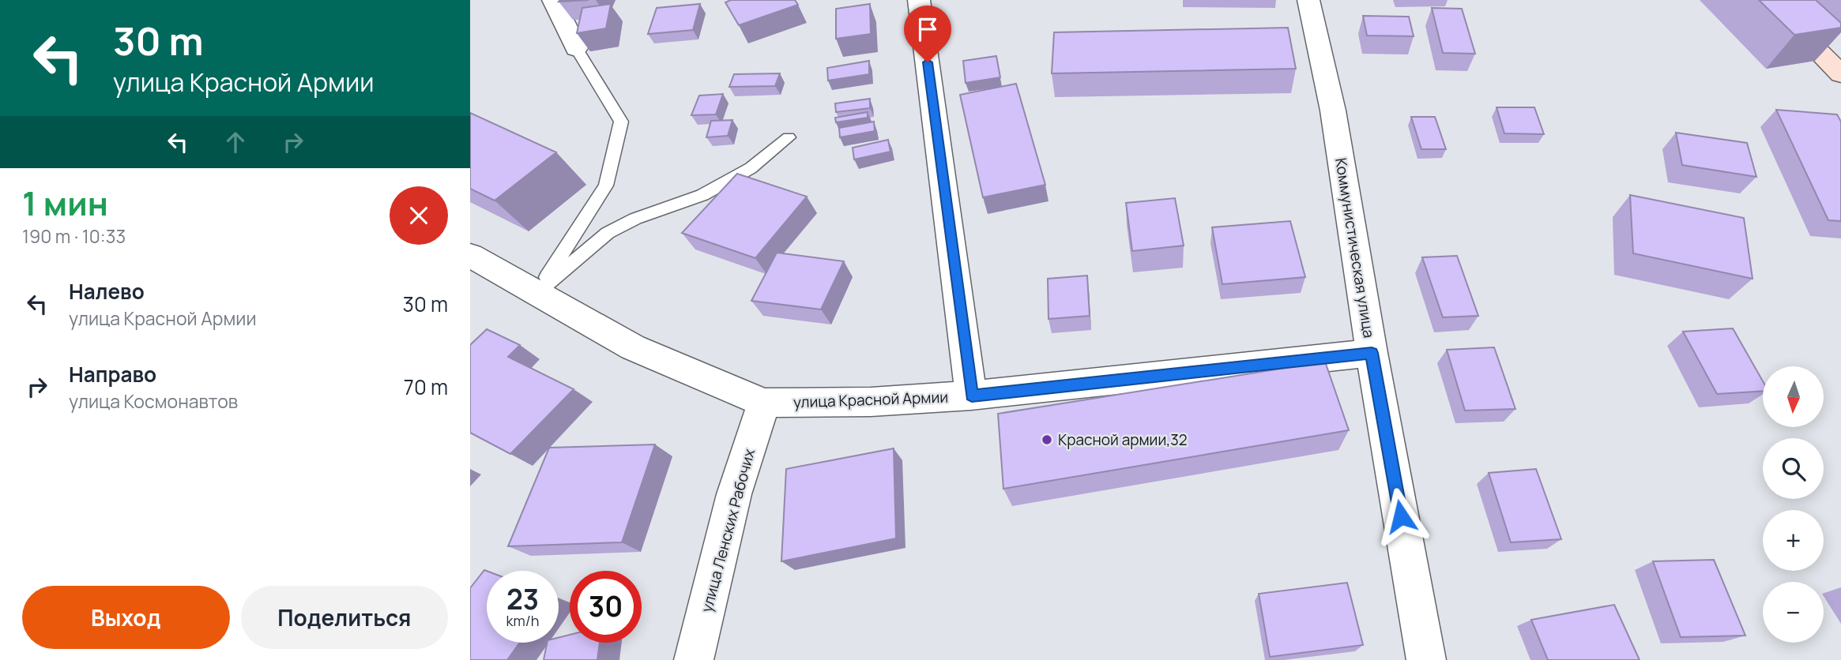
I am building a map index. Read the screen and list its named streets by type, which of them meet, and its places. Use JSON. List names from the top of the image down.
{
  "streets": {
    "street": ["Коммунистическая улица", "улица Красной Армии", "улица Ленских Рабочих"]
  },
  "crossings": [
    ["Коммунистическая улица", "улица Красной Армии"],
    ["улица Красной Армии", "улица Ленских Рабочих"]
  ],
  "places": ["Красной армии,32"],
  "north": "bottom",
  "page": {
    "turn": ["30 m", "улица Красной Армии"],
    "heading": ["1 мин", "190 m · 10:33"],
    "list": [
      {
        "name": "Налево",
        "note": "улица Красной Армии",
        "value": "30 m"
      },
      {
        "name": "Направо",
        "note": "улица Космонавтов",
        "value": "70 m"
      }
    ],
    "map_buttons": ["+", "−"],
    "speed": "23 km/h",
    "limit": "30",
    "buttons": ["Выход", "Поделиться"]
  }
}
